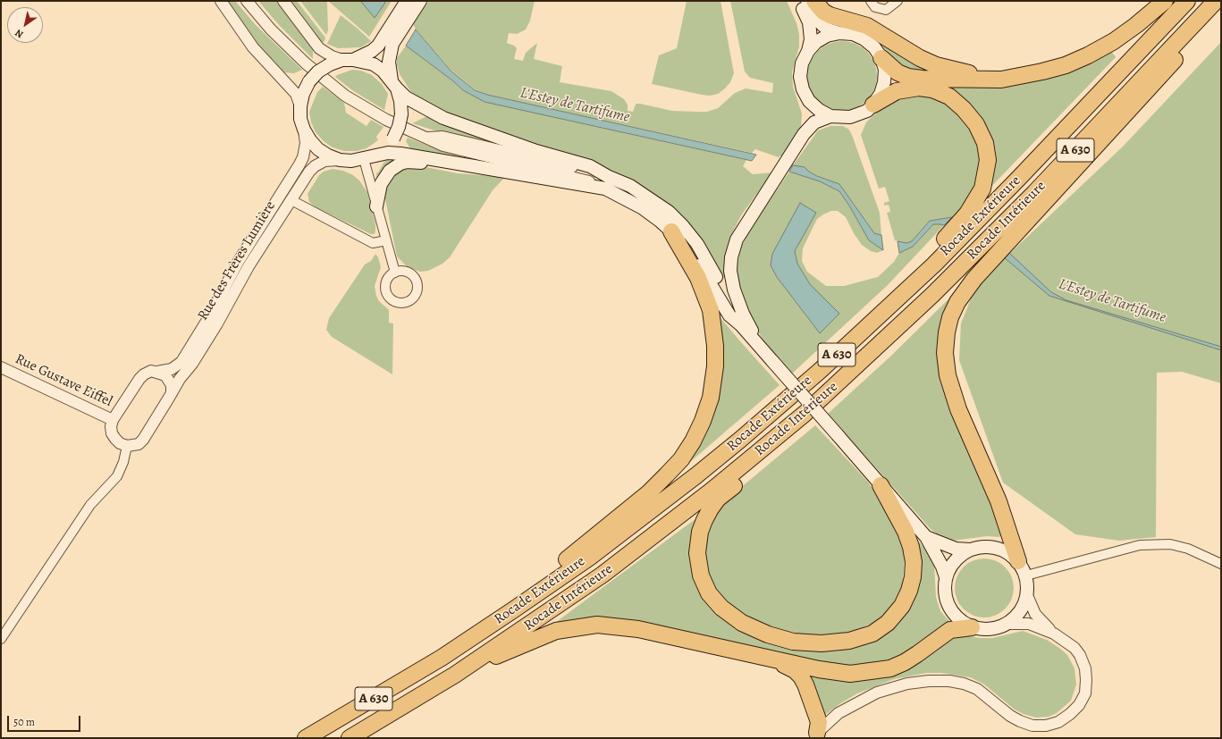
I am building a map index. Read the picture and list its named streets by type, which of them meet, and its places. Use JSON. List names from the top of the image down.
{
  "streets": {
    "highway": ["A 630", "Rocade Extérieure", "Rocade Intérieure"],
    "street": ["Rue des Frères Lumière", "Rue Gustave Eiffel"]
  },
  "crossings": [
    ["Rue des Frères Lumière", "Rue Gustave Eiffel"]
  ],
  "water": ["L'Estey de Tartifume"],
  "scale_bar": "50 m",
  "north": "bottom left"
}
